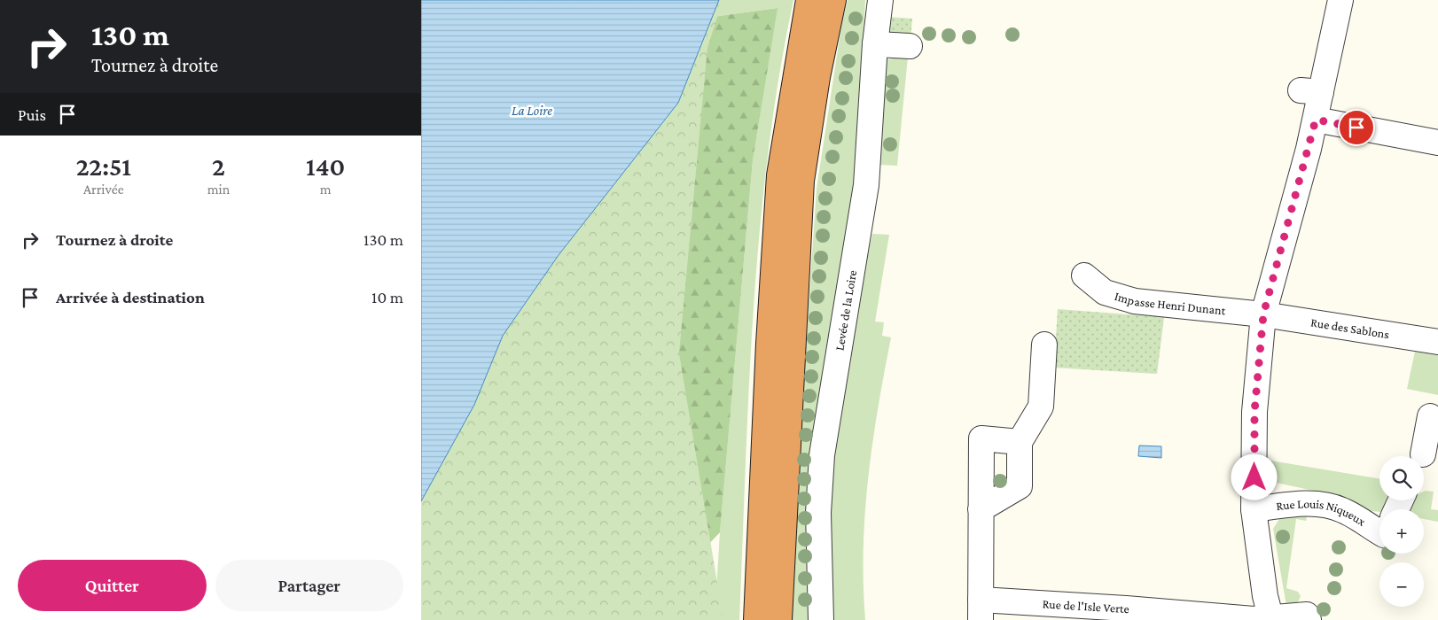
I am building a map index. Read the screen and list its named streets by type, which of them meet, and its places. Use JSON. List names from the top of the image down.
{
  "streets": {
    "street": [
      "Impasse Henri Dunant",
      "Levée de la Loire",
      "Rue des Sablons",
      "Rue Louis Niqueux",
      "Rue de l'Isle Verte"
    ]
  },
  "crossings": [
    ["Impasse Henri Dunant", "Rue des Sablons"]
  ],
  "water": ["La Loire"],
  "page": {
    "turn": ["130 m", "Tournez à droite"],
    "then": "Puis",
    "eta": [
      "22:51",
      "Arrivée",
      "2",
      "min",
      "140",
      "m"
    ],
    "list": [
      {
        "name": "Tournez à droite",
        "value": "130 m"
      },
      {
        "name": "Arrivée à destination",
        "value": "10 m"
      }
    ],
    "map_buttons": ["+", "−"],
    "buttons": ["Quitter", "Partager"]
  }
}
